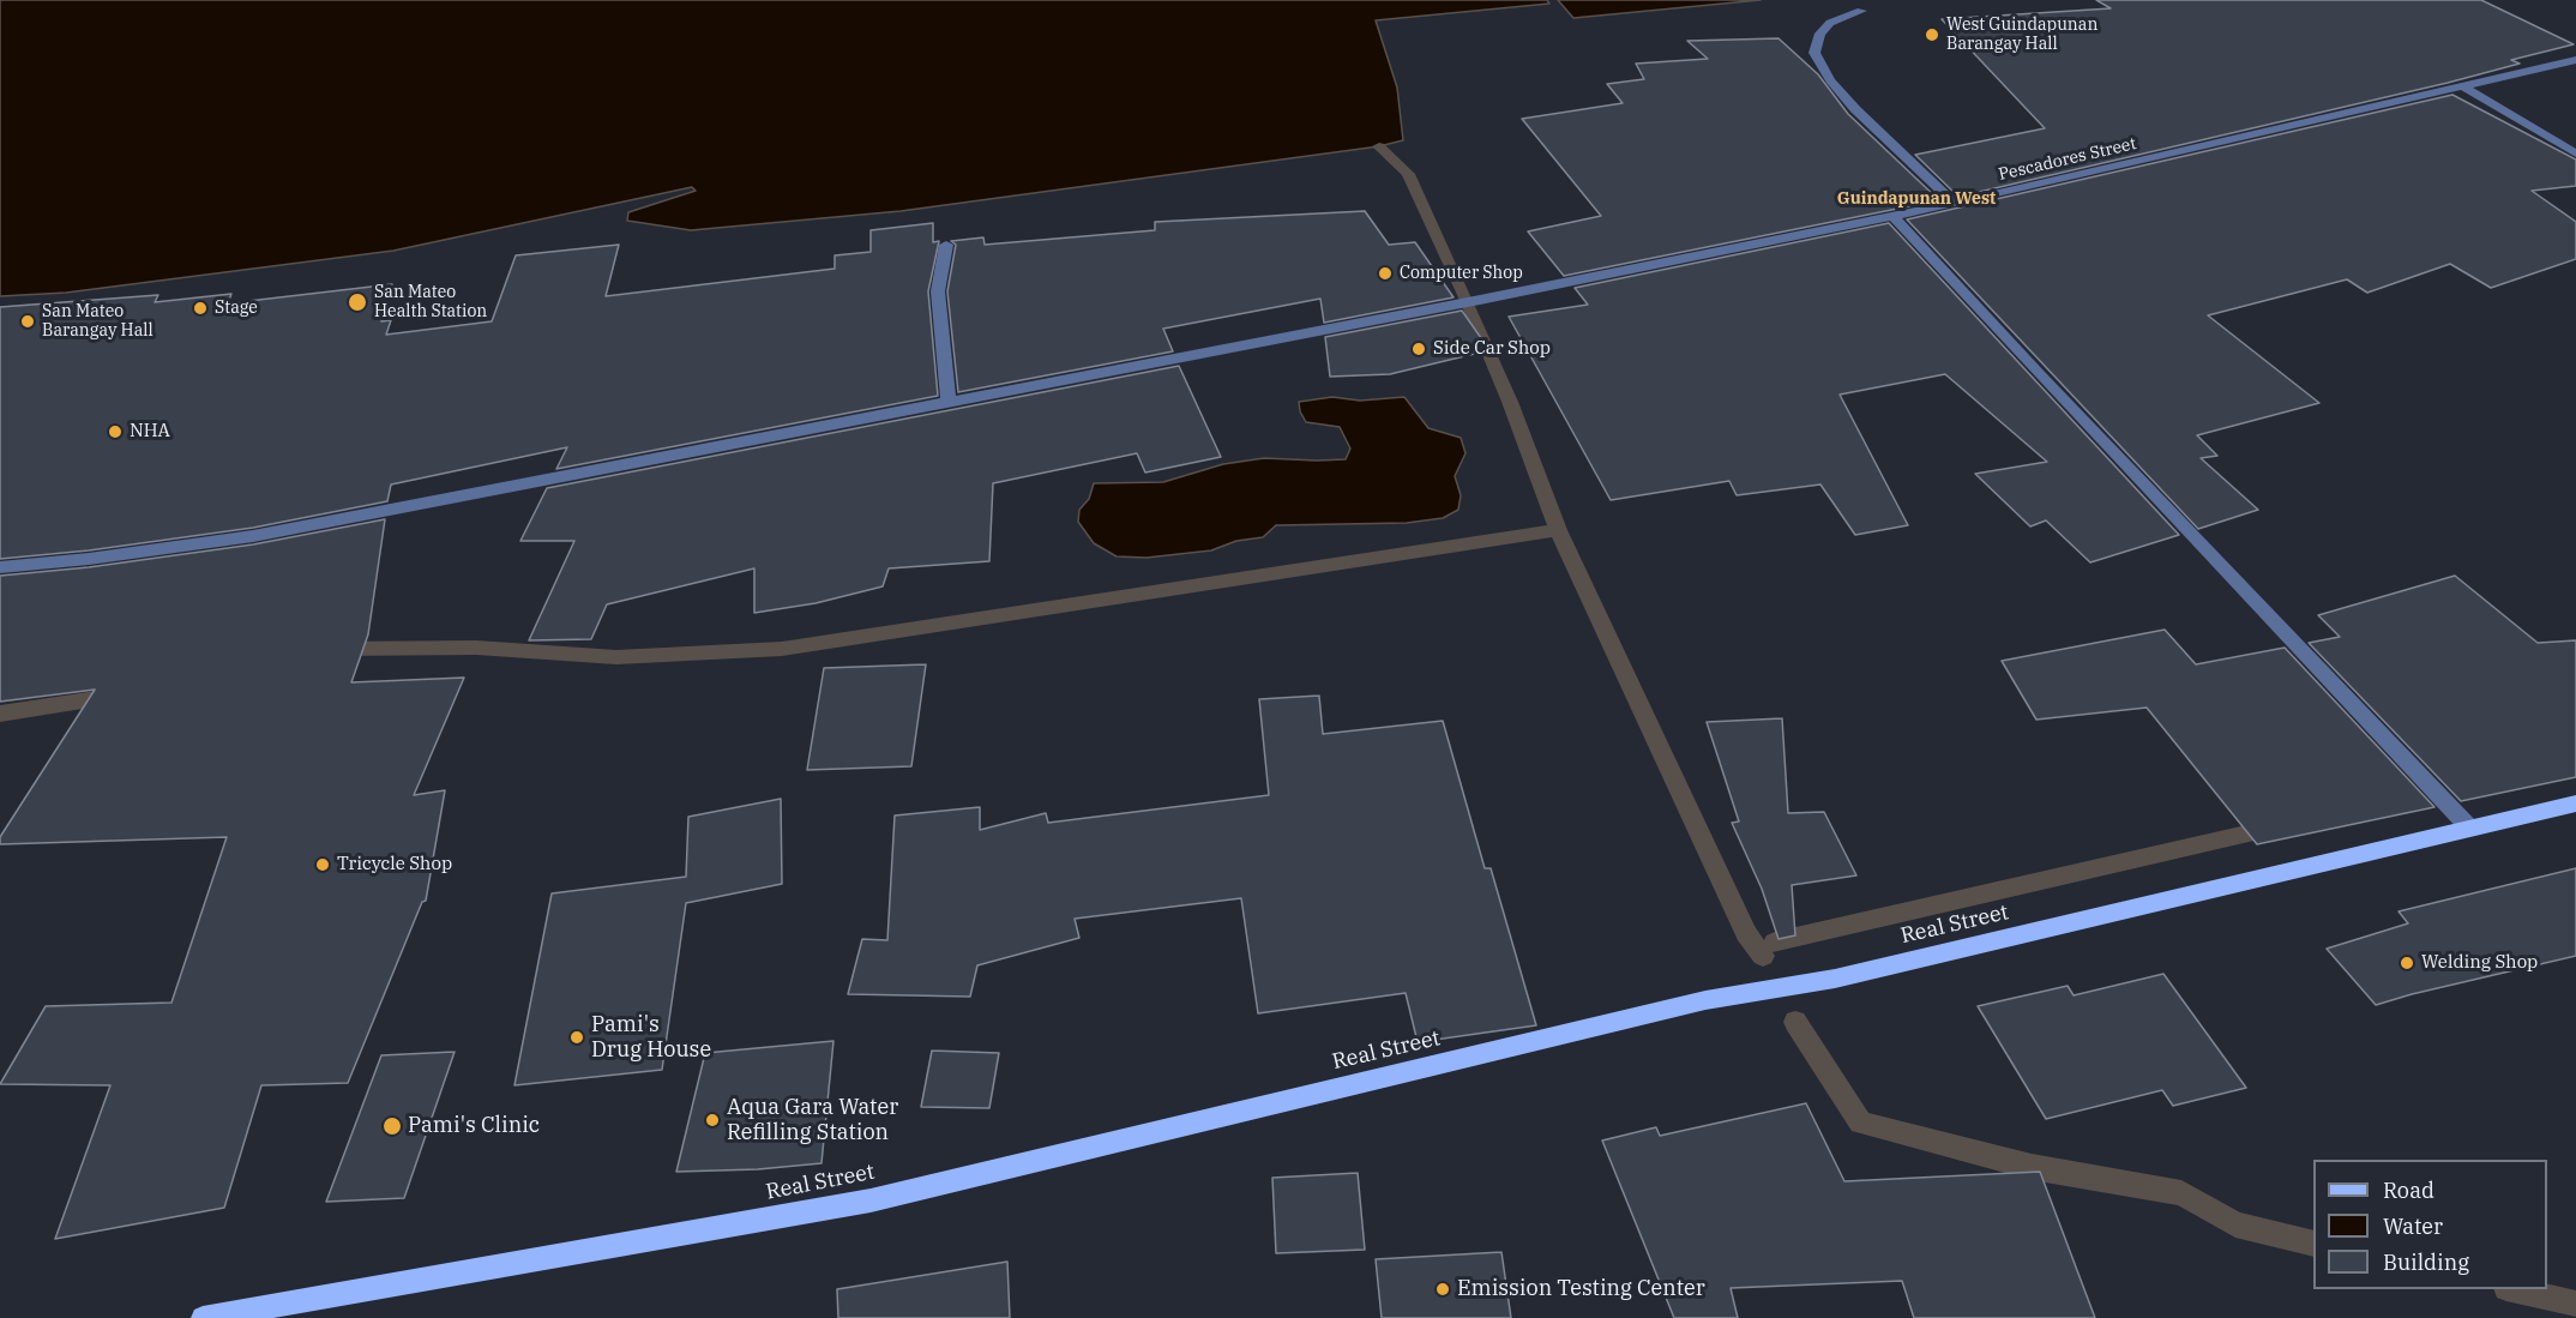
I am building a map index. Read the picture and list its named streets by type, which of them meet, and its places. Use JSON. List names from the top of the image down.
{
  "streets": {
    "main road": ["Real Street"],
    "street": ["Pescadores Street"]
  },
  "districts": ["Guindapunan West"],
  "places": [
    "West Guindapunan Barangay Hall",
    "Computer Shop",
    "San Mateo Health Station",
    "Stage",
    "San Mateo Barangay Hall",
    "Side Car Shop",
    "NHA",
    "Tricycle Shop",
    "Welding Shop",
    "Pami's Drug House",
    "Aqua Gara Water Refilling Station",
    "Pami's Clinic",
    "Emission Testing Center"
  ],
  "legend": ["Road", "Water", "Building"]
}
